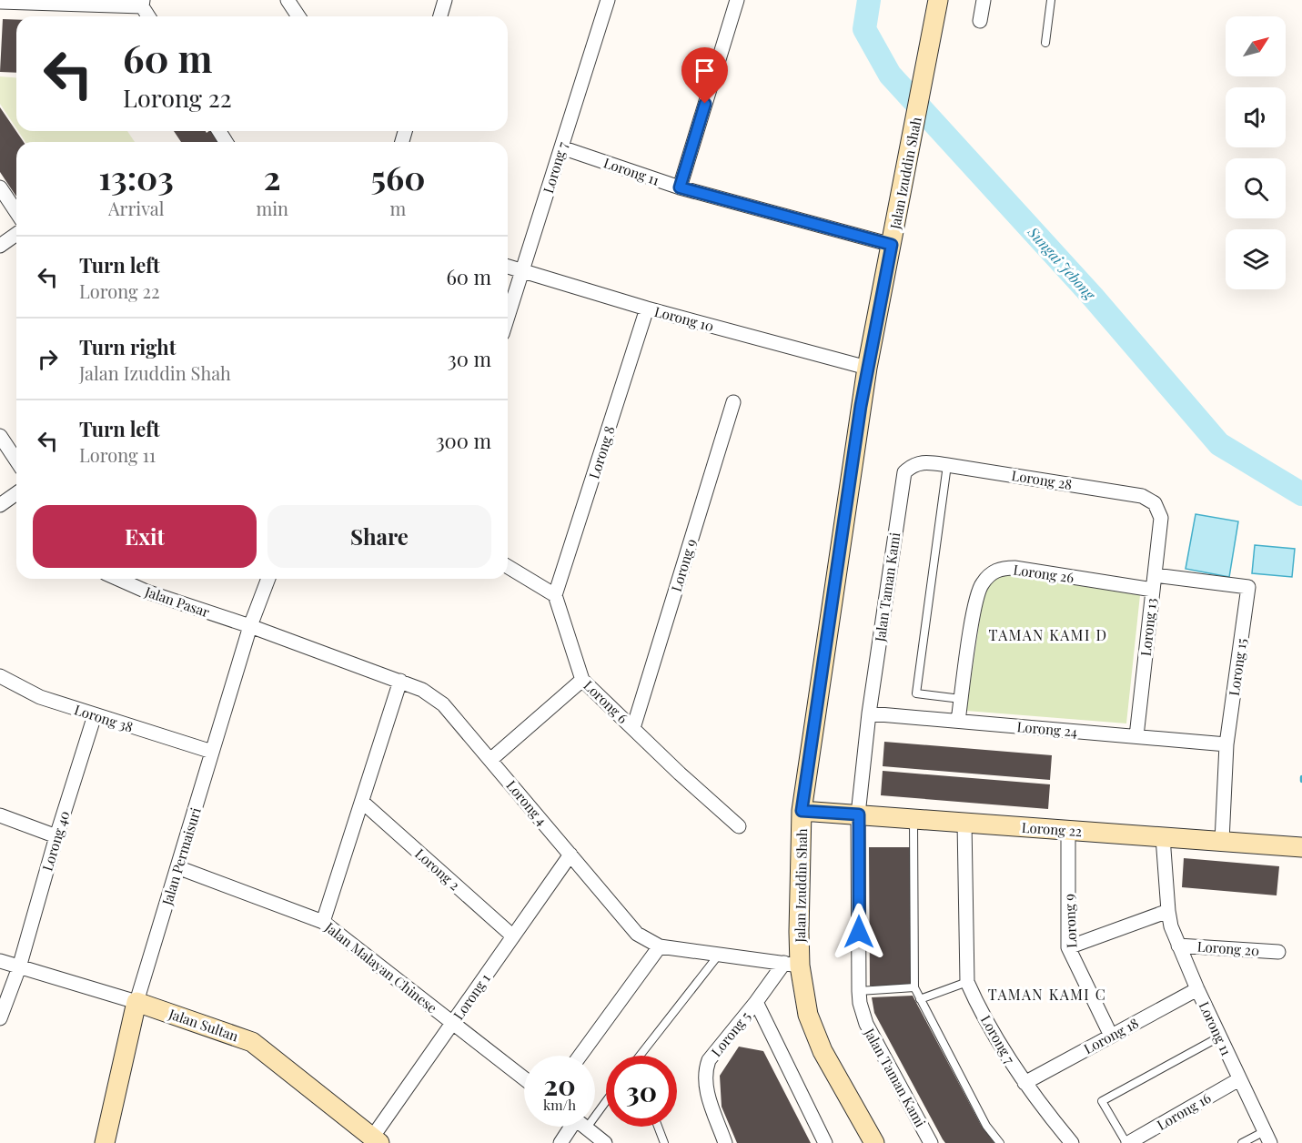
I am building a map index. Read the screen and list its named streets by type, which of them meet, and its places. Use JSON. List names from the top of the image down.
{
  "streets": {
    "main road": [
      "Jalan Izuddin Shah",
      "Lorong 22",
      "Jalan Permaisuri",
      "Jalan Sultan"
    ],
    "street": [
      "Lorong 7",
      "Lorong 11",
      "Lorong 10",
      "Lorong 8",
      "Lorong 28",
      "Lorong 9",
      "Lorong 26",
      "Jalan Taman Kami",
      "Jalan Pasar",
      "Lorong 13",
      "Lorong 15",
      "Lorong 6",
      "Lorong 38",
      "Lorong 24",
      "Lorong 4",
      "Lorong 40",
      "Lorong 2",
      "Lorong 20",
      "Jalan Malayan Chinese",
      "Lorong 1",
      "Lorong 5",
      "Lorong 18",
      "Lorong 16"
    ]
  },
  "crossings": [
    ["Lorong 7", "Lorong 11"],
    ["Lorong 7", "Lorong 10"],
    ["Lorong 7", "Lorong 22"],
    ["Lorong 7", "Lorong 18"],
    ["Lorong 11", "Jalan Izuddin Shah"],
    ["Lorong 11", "Lorong 22"],
    ["Lorong 11", "Lorong 20"],
    ["Lorong 11", "Lorong 18"],
    ["Lorong 11", "Lorong 16"],
    ["Jalan Izuddin Shah", "Lorong 10"],
    ["Jalan Izuddin Shah", "Lorong 4"],
    ["Jalan Izuddin Shah", "Lorong 22"],
    ["Jalan Izuddin Shah", "Lorong 5"],
    ["Lorong 10", "Lorong 8"],
    ["Lorong 8", "Lorong 6"],
    ["Lorong 28", "Jalan Taman Kami"],
    ["Lorong 28", "Lorong 13"],
    ["Lorong 9", "Lorong 6"],
    ["Lorong 9", "Lorong 22"],
    ["Lorong 9", "Lorong 18"],
    ["Lorong 26", "Lorong 13"],
    ["Lorong 26", "Lorong 15"],
    ["Lorong 26", "Lorong 24"],
    ["Jalan Taman Kami", "Lorong 24"],
    ["Jalan Taman Kami", "Lorong 22"],
    ["Jalan Pasar", "Lorong 4"],
    ["Jalan Pasar", "Jalan Permaisuri"],
    ["Lorong 13", "Lorong 15"],
    ["Lorong 13", "Lorong 24"],
    ["Lorong 15", "Lorong 24"],
    ["Lorong 15", "Lorong 22"],
    ["Lorong 38", "Lorong 40"],
    ["Lorong 38", "Jalan Permaisuri"],
    ["Lorong 4", "Jalan Permaisuri"],
    ["Lorong 4", "Lorong 1"],
    ["Lorong 4", "Lorong 5"],
    ["Lorong 40", "Jalan Sultan"],
    ["Jalan Permaisuri", "Jalan Malayan Chinese"],
    ["Jalan Permaisuri", "Jalan Sultan"],
    ["Lorong 2", "Lorong 1"],
    ["Jalan Malayan Chinese", "Lorong 1"],
    ["Lorong 1", "Jalan Sultan"]
  ],
  "districts": ["TAMAN KAMI D", "TAMAN KAMI C"],
  "water": ["Sungai Jebong"],
  "north": "top right",
  "page": {
    "turn": ["60 m", "Lorong 22"],
    "eta": [
      "13:03",
      "Arrival",
      "2",
      "min",
      "560",
      "m"
    ],
    "list": [
      {
        "name": "Turn left",
        "note": "Lorong 22",
        "value": "60 m"
      },
      {
        "name": "Turn right",
        "note": "Jalan Izuddin Shah",
        "value": "30 m"
      },
      {
        "name": "Turn left",
        "note": "Lorong 11",
        "value": "300 m"
      }
    ],
    "buttons": ["Exit", "Share"],
    "speed": "20 km/h",
    "limit": "30"
  }
}
